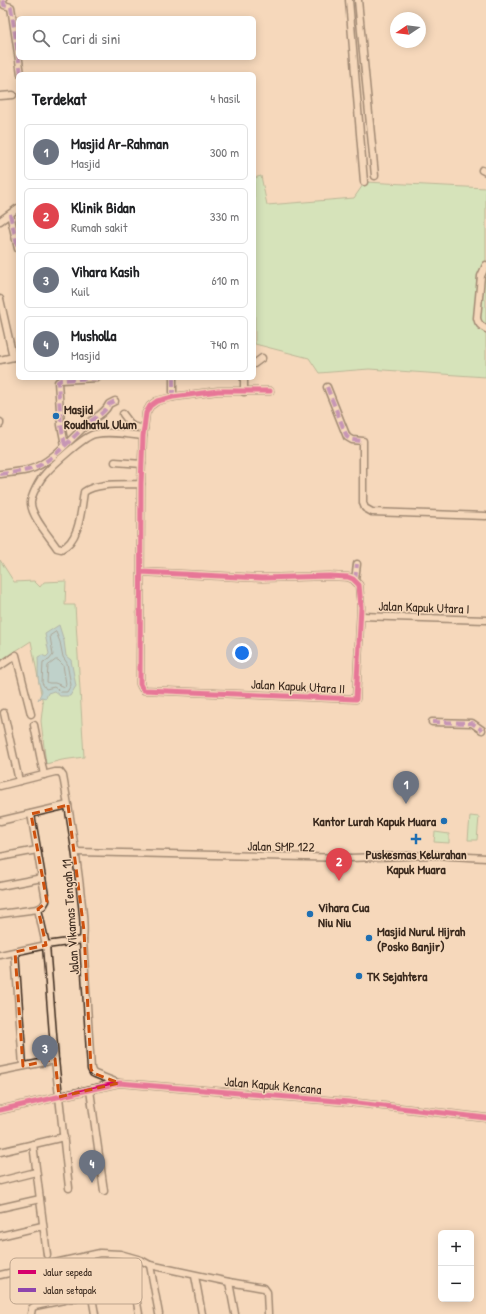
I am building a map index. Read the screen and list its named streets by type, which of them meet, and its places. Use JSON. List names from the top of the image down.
{
  "streets": {
    "street": [
      "Jalan Kapuk Utara I",
      "Jalan Kapuk Utara II",
      "Jalan SMP 122",
      "Jalan Vikamas Tengah 11",
      "Jalan Kapuk Kencana"
    ]
  },
  "crossings": [
    ["Jalan Kapuk Utara I", "Jalan Kapuk Utara II"],
    ["Jalan SMP 122", "Jalan Vikamas Tengah 11"],
    ["Jalan Vikamas Tengah 11", "Jalan Kapuk Kencana"]
  ],
  "places": {
    "other": [
      "Masjid Roudhatul Ulum",
      "Kantor Lurah Kapuk Muara",
      "Vihara Cua Niu Niu",
      "Masjid Nurul Hijrah (Posko Banjir)",
      "TK Sejahtera"
    ],
    "health": ["Puskesmas Kelurahan Kapuk Muara"]
  },
  "legend": ["Jalur sepeda", "Jalan setapak"],
  "north": "left",
  "page": {
    "search": "Cari di sini",
    "heading": ["Terdekat", "4 hasil"],
    "list": [
      {
        "mark": "1",
        "name": "Masjid Ar-Rahman",
        "note": "Masjid",
        "value": "300 m"
      },
      {
        "mark": "2",
        "name": "Klinik Bidan",
        "note": "Rumah sakit",
        "value": "330 m"
      },
      {
        "mark": "3",
        "name": "Vihara Kasih",
        "note": "Kuil",
        "value": "610 m"
      },
      {
        "mark": "4",
        "name": "Musholla",
        "note": "Masjid",
        "value": "740 m"
      }
    ],
    "pins": [
      "1",
      "2",
      "3",
      "4"
    ],
    "map_buttons": ["+", "−"]
  }
}
